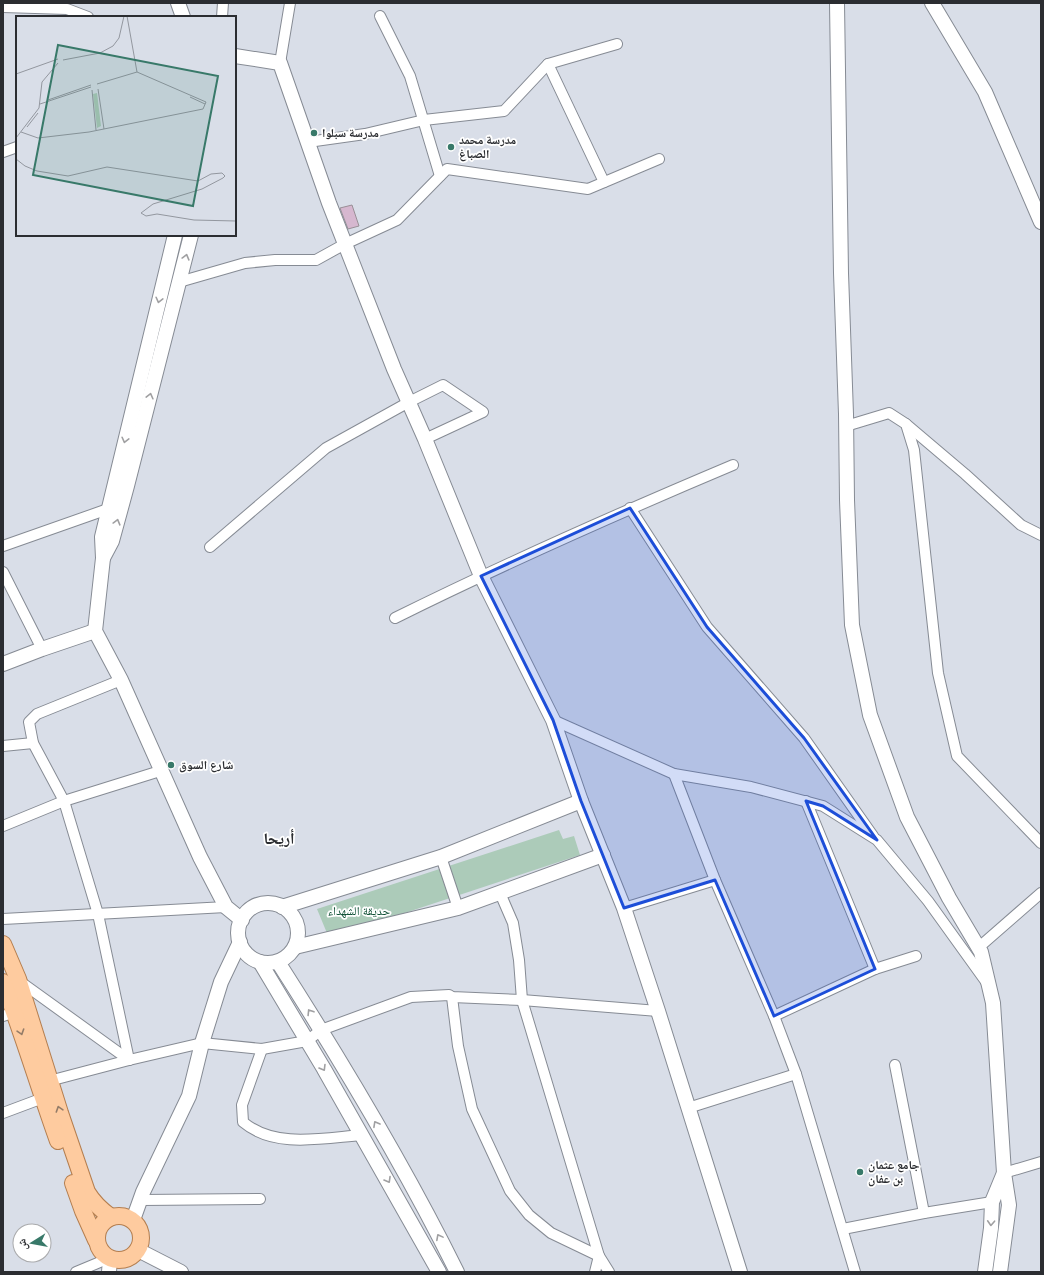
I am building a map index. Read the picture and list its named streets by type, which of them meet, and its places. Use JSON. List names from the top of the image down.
{
  "districts": ["أريحا"],
  "parks": ["حديقة الشهداء"],
  "places": [
    "مدرسة سبلوا",
    "مدرسة محمد الصباغ",
    "شارع السوق",
    "جامع عثمان بن عفان"
  ],
  "north": "left"
}
